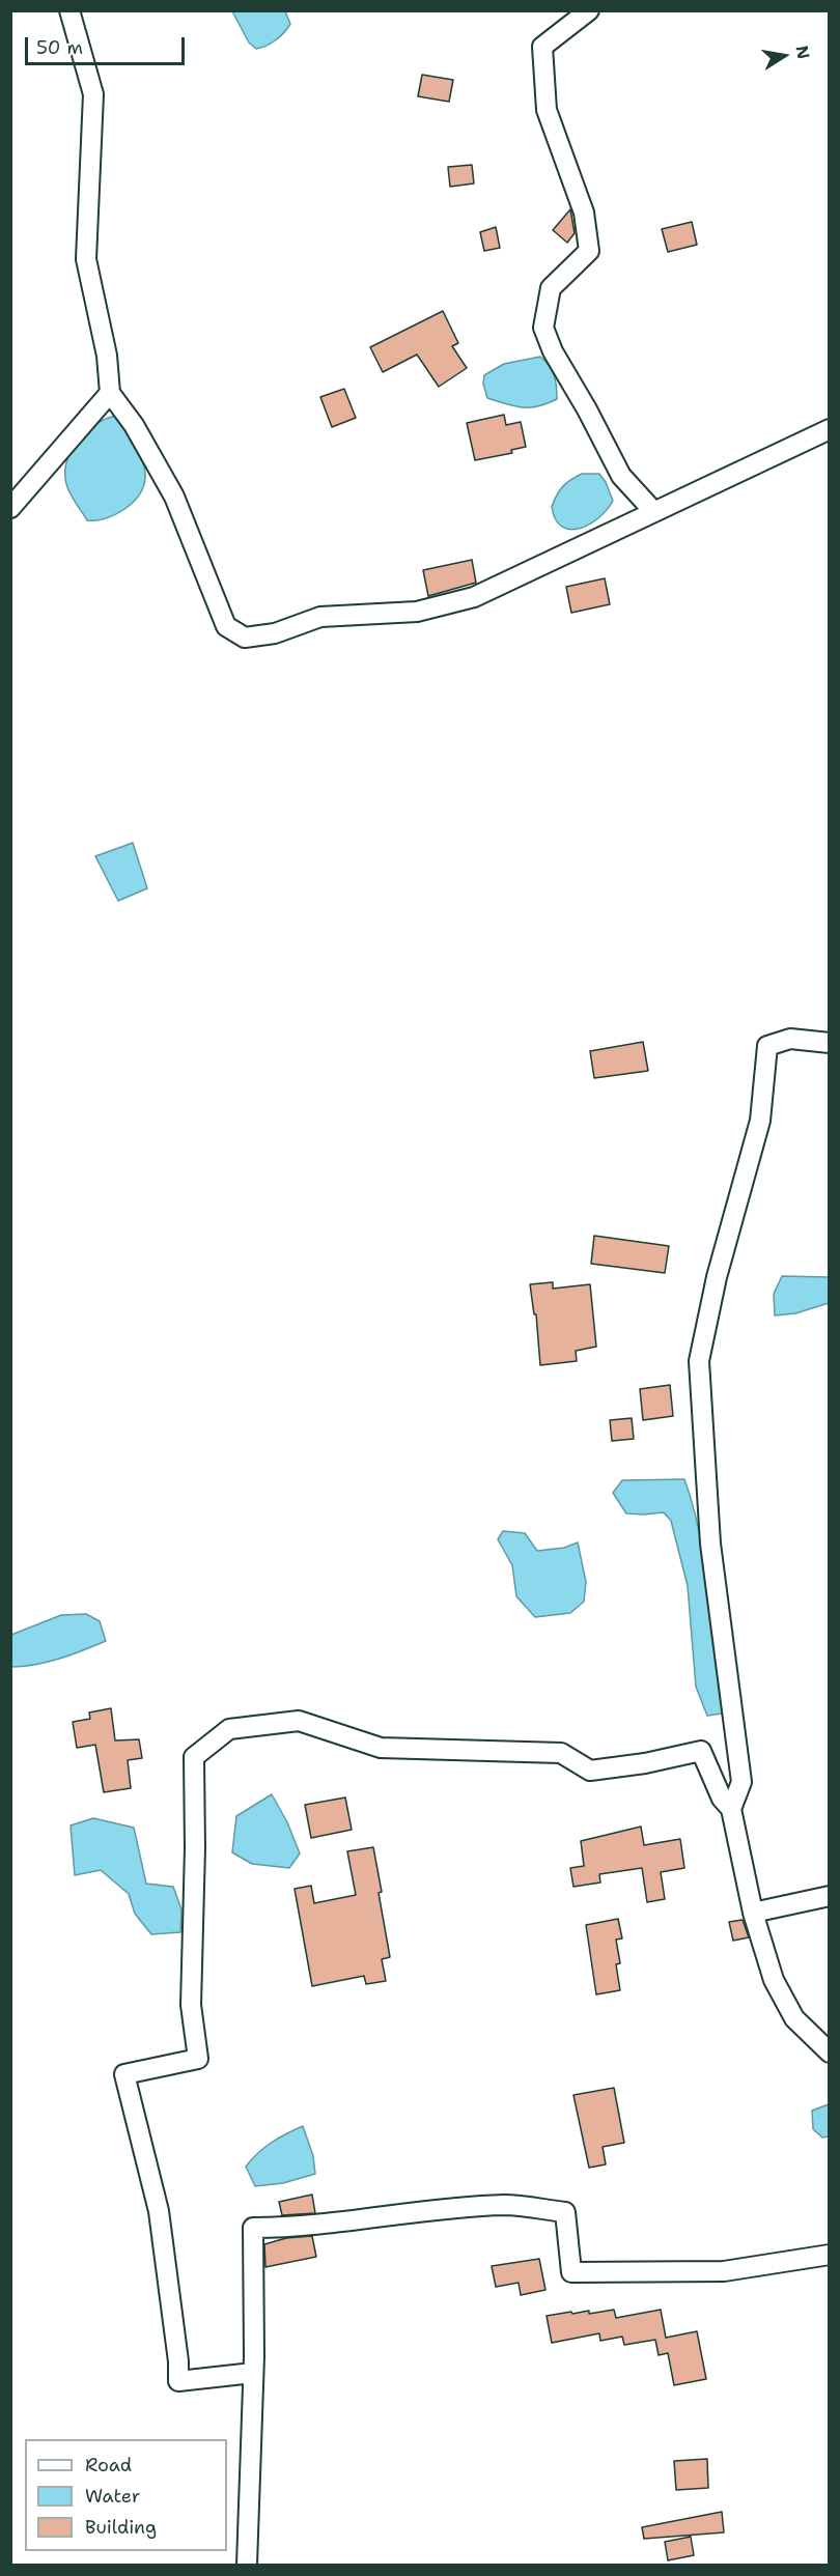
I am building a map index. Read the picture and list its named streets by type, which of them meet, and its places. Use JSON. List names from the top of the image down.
{
  "legend": ["Road", "Water", "Building"],
  "scale_bar": "50 m",
  "north": "right"
}
